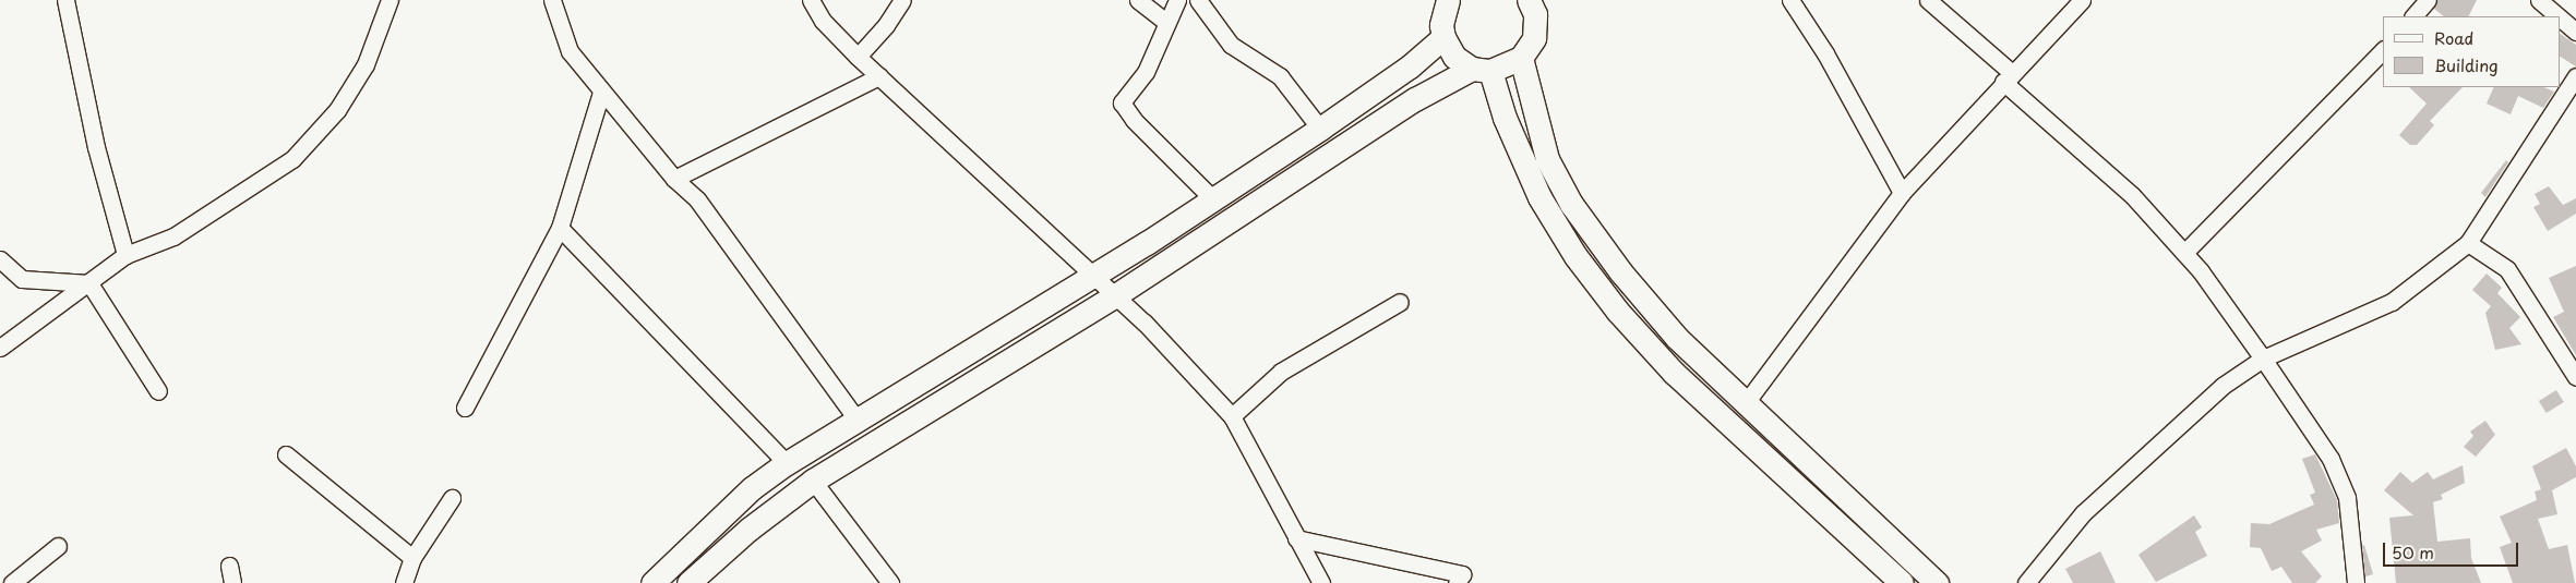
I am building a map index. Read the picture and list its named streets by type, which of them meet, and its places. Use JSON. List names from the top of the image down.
{
  "legend": ["Road", "Building"],
  "scale_bar": "50 m"
}
